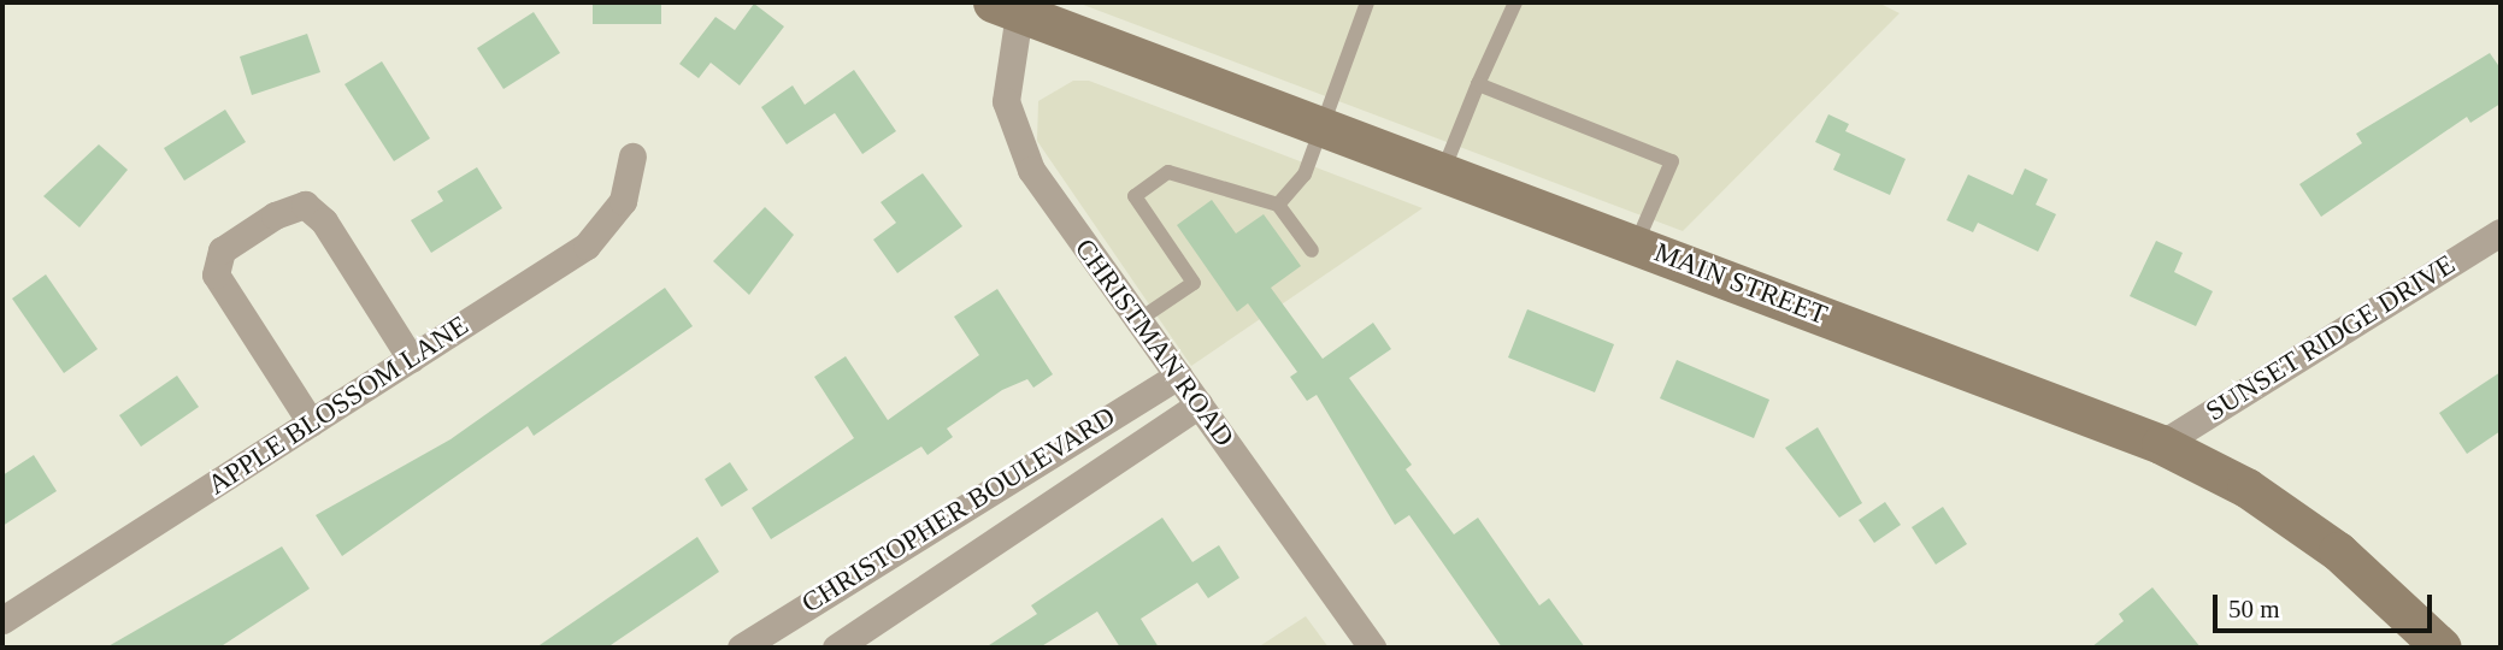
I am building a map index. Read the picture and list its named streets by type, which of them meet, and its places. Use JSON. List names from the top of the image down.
{
  "streets": {
    "main road": ["MAIN STREET"],
    "street": [
      "SUNSET RIDGE DRIVE",
      "CHRISTMAN ROAD",
      "APPLE BLOSSOM LANE",
      "CHRISTOPHER BOULEVARD"
    ]
  },
  "crossings": [
    ["MAIN STREET", "SUNSET RIDGE DRIVE"],
    ["MAIN STREET", "CHRISTMAN ROAD"],
    ["CHRISTMAN ROAD", "CHRISTOPHER BOULEVARD"]
  ],
  "scale_bar": "50 m"
}
